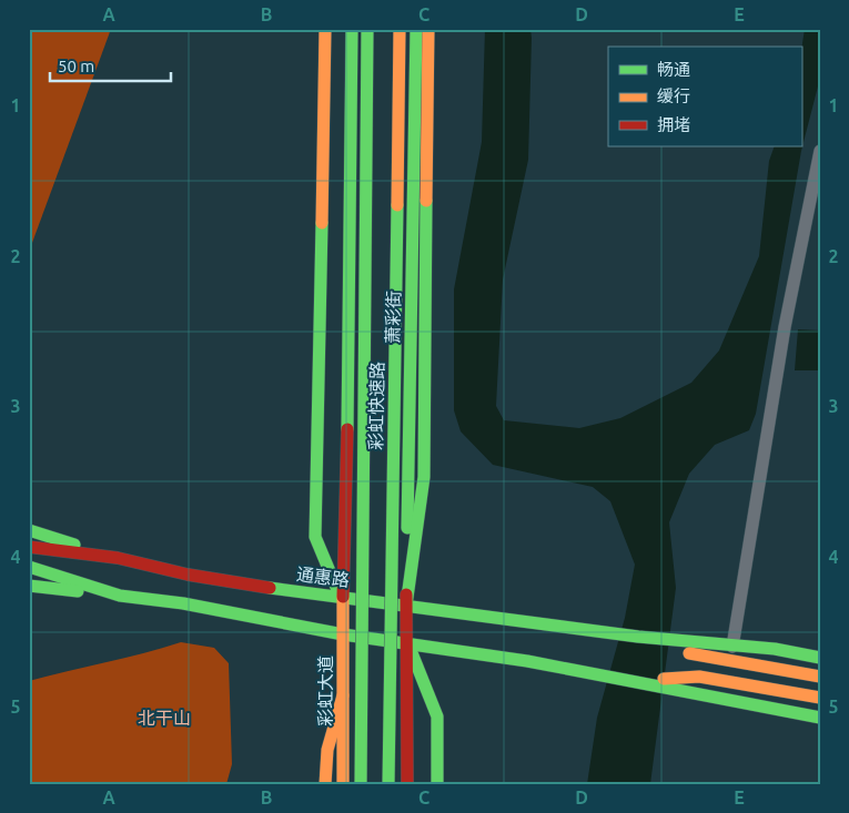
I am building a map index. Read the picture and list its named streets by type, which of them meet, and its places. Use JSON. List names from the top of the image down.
{
  "streets": {
    "main road": [
      "萧彩街",
      "彩虹快速路",
      "通惠路",
      "彩虹大道"
    ]
  },
  "crossings": [
    ["萧彩街", "通惠路"],
    ["通惠路", "彩虹大道"]
  ],
  "parks": ["北干山"],
  "legend": ["畅通", "缓行", "拥堵"],
  "scale_bar": "50 m",
  "grid": {
    "columns": [
      "A",
      "B",
      "C",
      "D",
      "E"
    ],
    "rows": [
      "1",
      "2",
      "3",
      "4",
      "5"
    ]
  }
}
